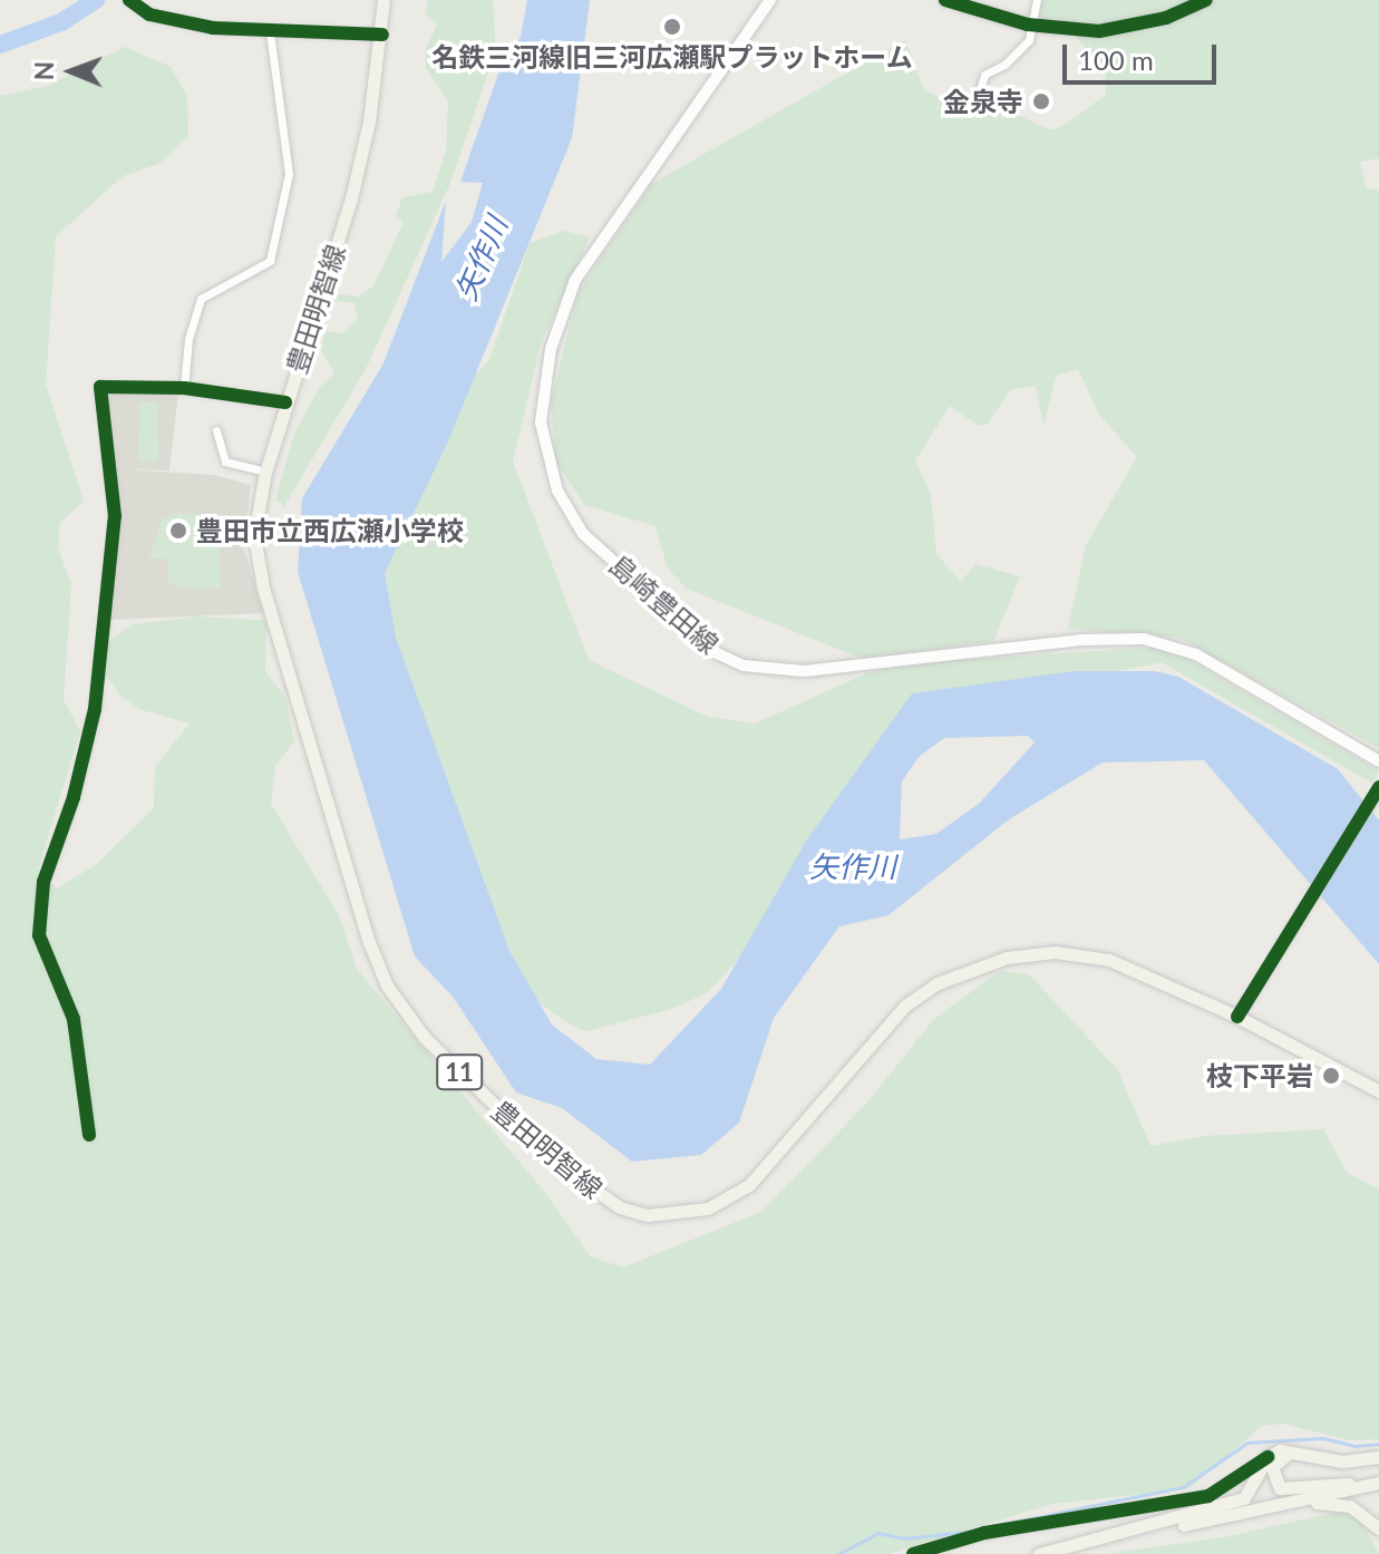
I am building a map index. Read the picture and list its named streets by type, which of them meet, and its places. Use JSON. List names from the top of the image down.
{
  "streets": {
    "main road": ["豊田明智線", "島崎豊田線", "11"]
  },
  "water": ["矢作川"],
  "places": [
    "名鉄三河線旧三河広瀬駅プラットホーム",
    "金泉寺",
    "豊田市立西広瀬小学校",
    "枝下平岩"
  ],
  "scale_bar": "100 m",
  "north": "left"
}
